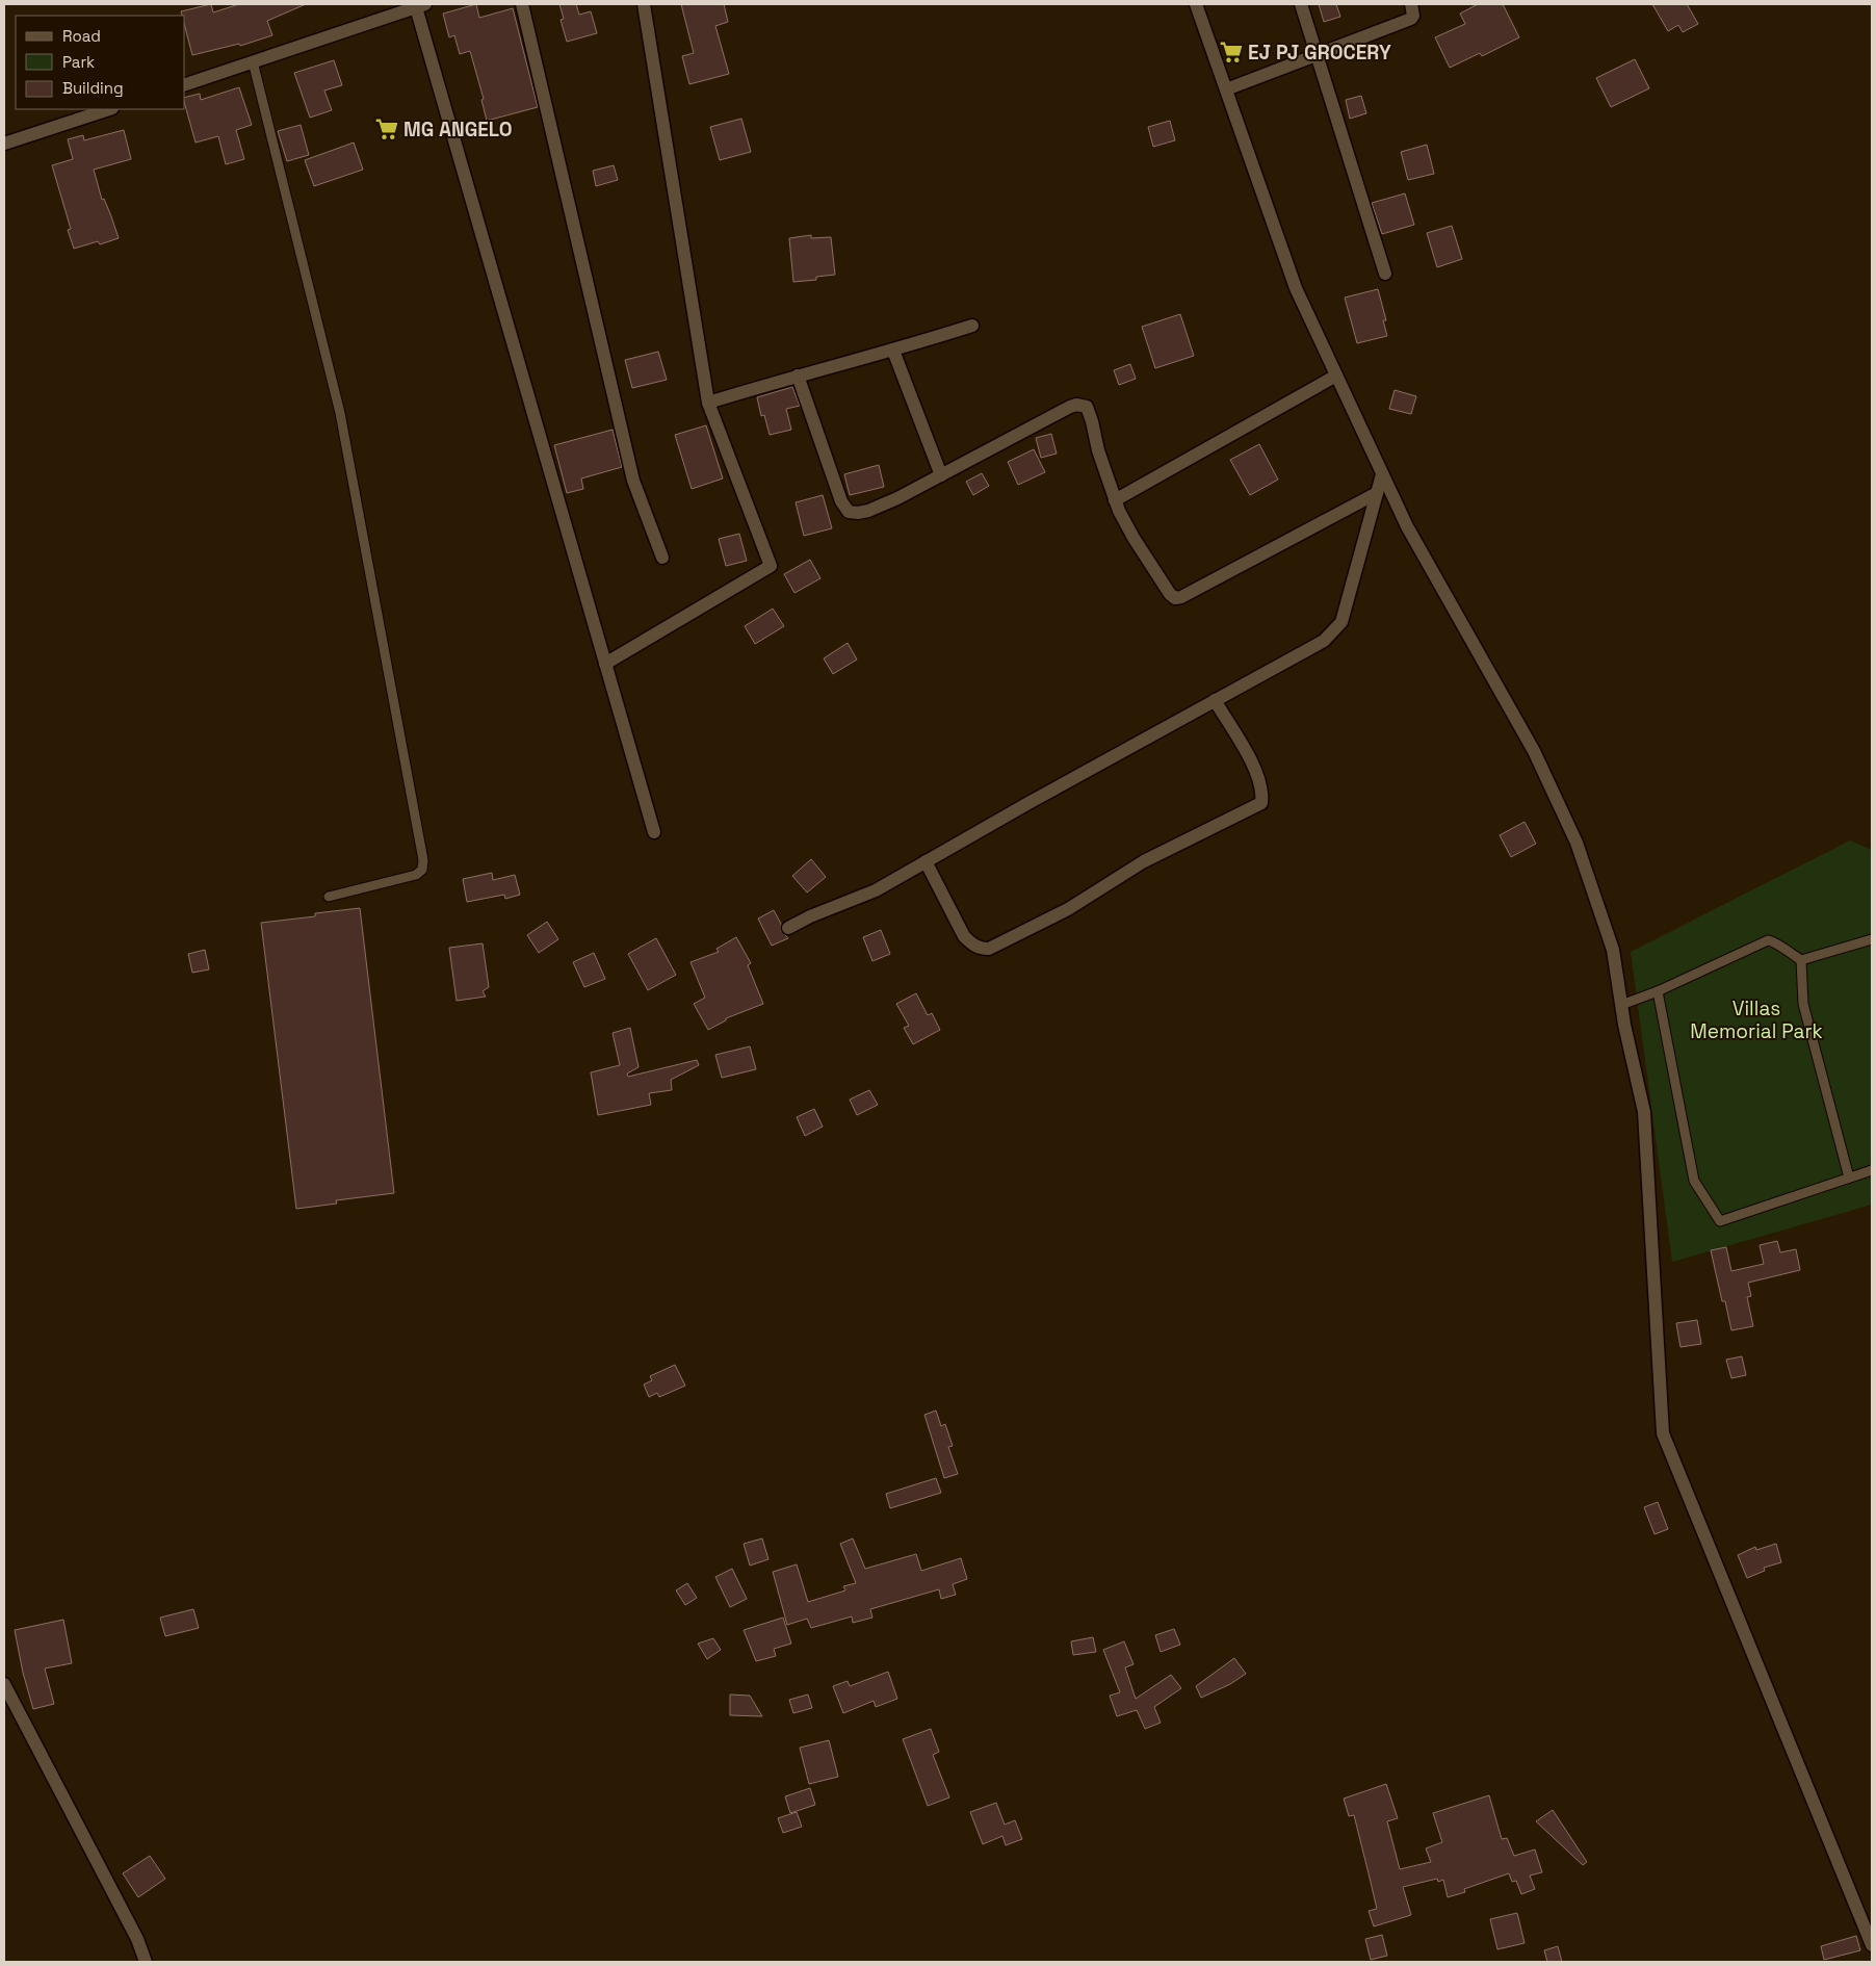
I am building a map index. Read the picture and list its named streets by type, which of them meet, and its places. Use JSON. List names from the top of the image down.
{
  "parks": ["Villas Memorial Park"],
  "places": {
    "supermarket": ["EJ PJ GROCERY", "MG ANGELO"]
  },
  "legend": ["Road", "Park", "Building"]
}
